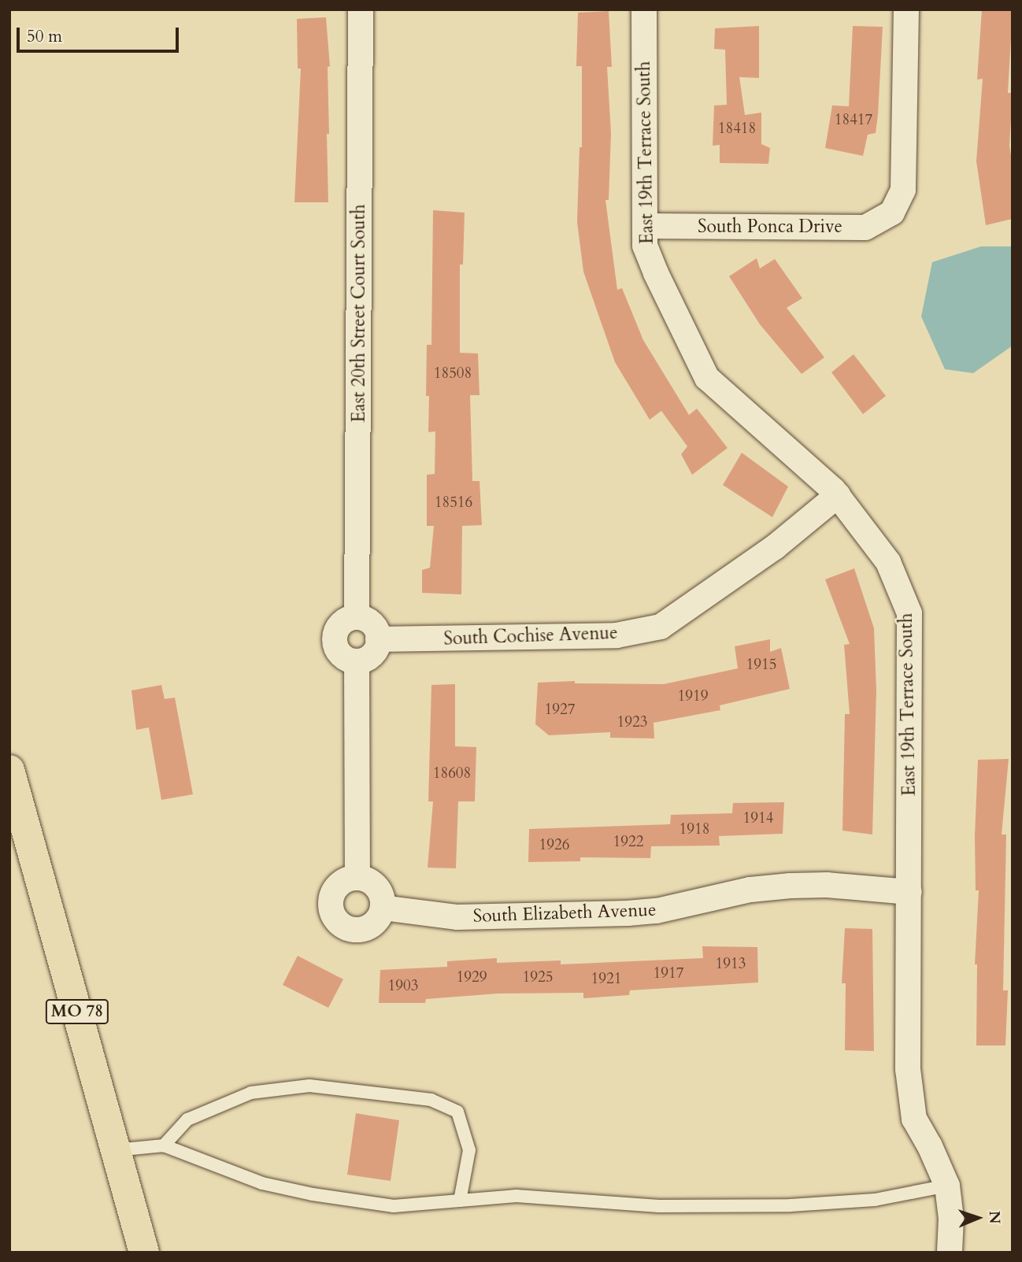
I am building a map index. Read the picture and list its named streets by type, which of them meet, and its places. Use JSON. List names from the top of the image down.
{
  "streets": {
    "main road": ["MO 78"],
    "street": [
      "East 19th Terrace South",
      "South Ponca Drive",
      "East 20th Street Court South",
      "South Cochise Avenue",
      "South Elizabeth Avenue"
    ]
  },
  "crossings": [
    ["East 19th Terrace South", "South Ponca Drive"],
    ["East 19th Terrace South", "South Cochise Avenue"],
    ["East 19th Terrace South", "South Elizabeth Avenue"],
    ["East 20th Street Court South", "South Cochise Avenue"]
  ],
  "house_numbers": [
    "18417",
    "18418",
    "18508",
    "18516",
    "1915",
    "1919",
    "1927",
    "1923",
    "18608",
    "1914",
    "1918",
    "1922",
    "1926",
    "1913",
    "1917",
    "1929",
    "1925",
    "1921",
    "1903"
  ],
  "scale_bar": "50 m",
  "north": "right"
}
